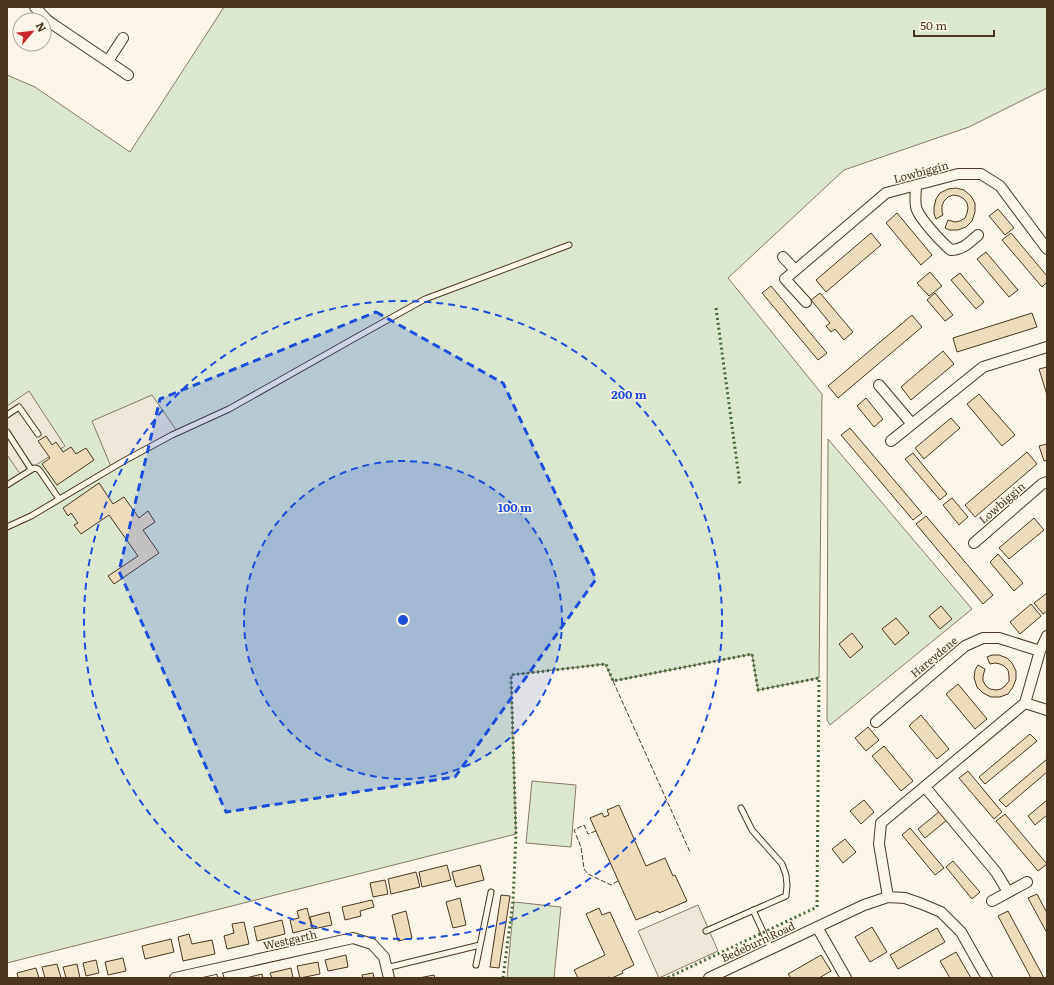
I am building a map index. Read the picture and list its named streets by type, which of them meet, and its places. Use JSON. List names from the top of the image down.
{
  "streets": {
    "street": [
      "Lowbiggin",
      "Hareydene",
      "Westgarth",
      "Bedeburn Road"
    ]
  },
  "scale_bar": "50 m",
  "north": "top right",
  "rings": ["200 m", "100 m"]
}
